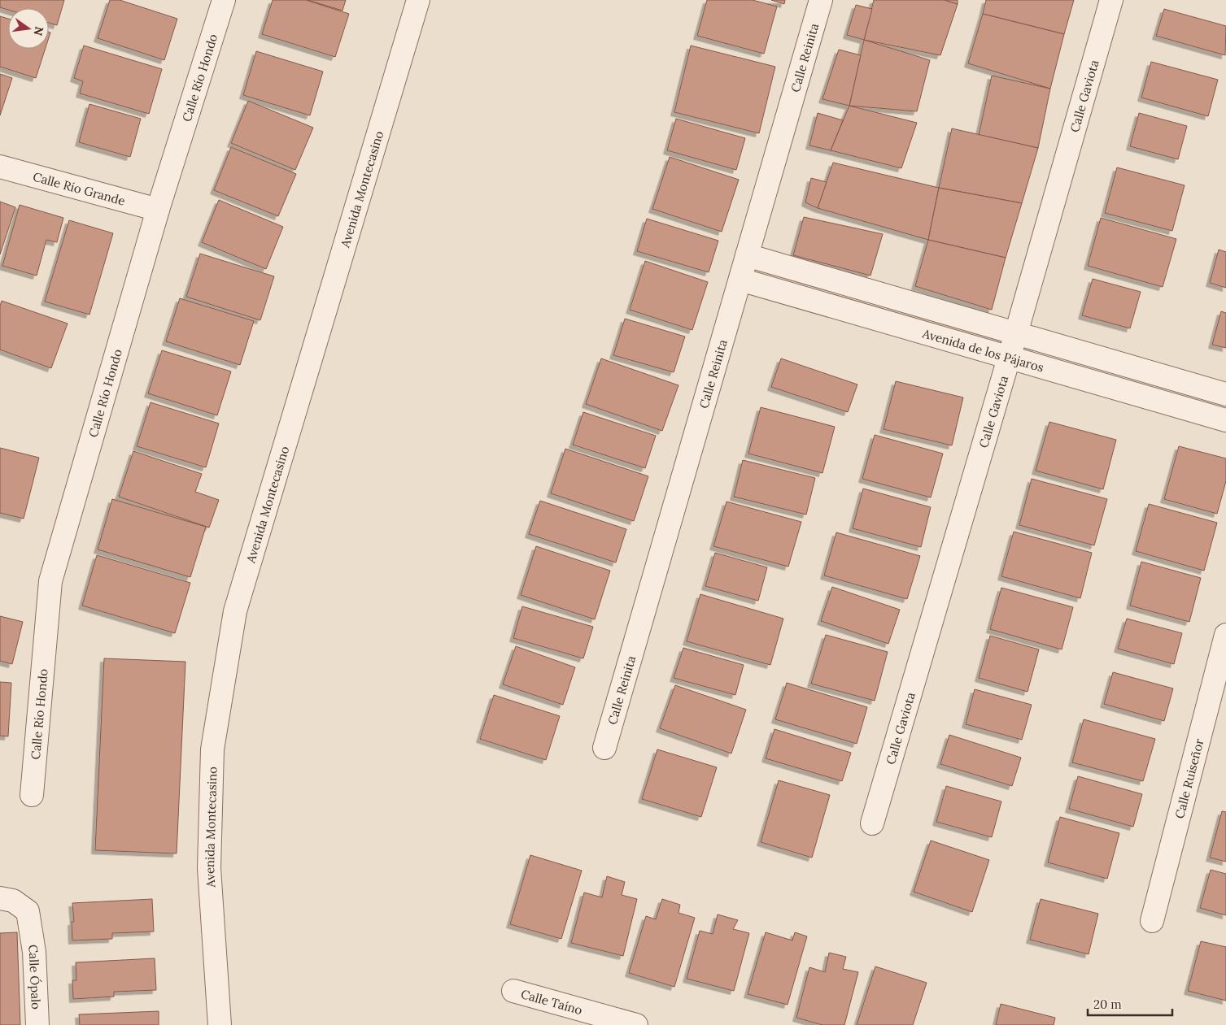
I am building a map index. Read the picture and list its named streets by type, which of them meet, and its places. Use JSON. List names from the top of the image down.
{
  "streets": {
    "street": [
      "Calle Reinita",
      "Calle Río Hondo",
      "Calle Gaviota",
      "Calle Río Grande",
      "Avenida Montecasino",
      "Avenida de los Pájaros",
      "Calle Ruiseñor",
      "Calle Ópalo",
      "Calle Taíno"
    ]
  },
  "crossings": [
    ["Calle Reinita", "Avenida de los Pájaros"],
    ["Calle Río Hondo", "Calle Río Grande"],
    ["Calle Gaviota", "Avenida de los Pájaros"]
  ],
  "scale_bar": "20 m",
  "north": "right"
}
